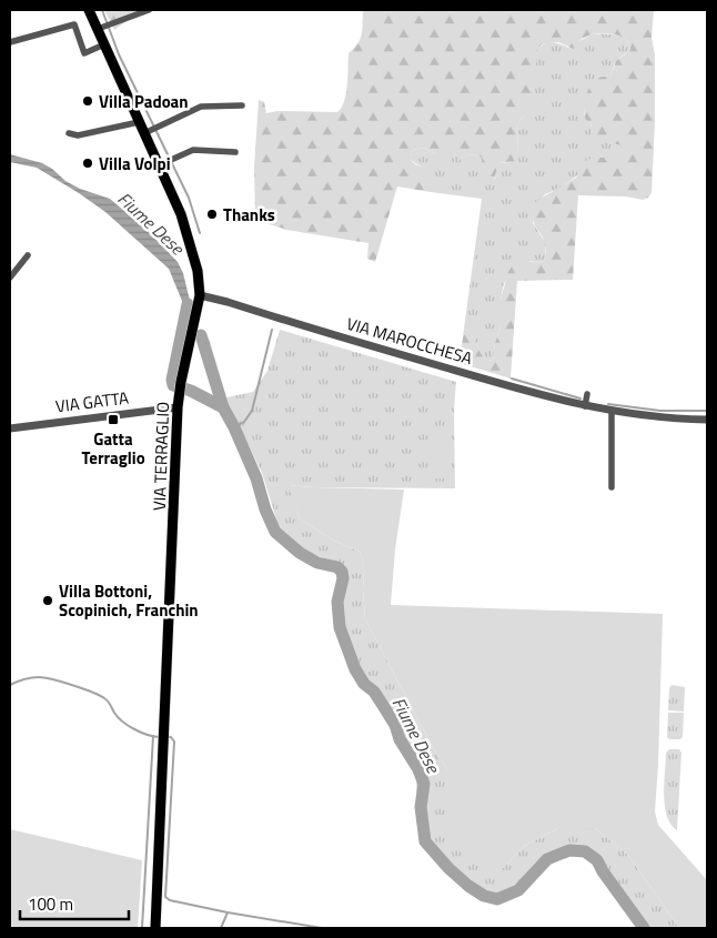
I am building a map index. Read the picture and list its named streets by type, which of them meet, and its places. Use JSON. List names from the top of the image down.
{
  "streets": {
    "main road": ["VIA TERRAGLIO"],
    "street": ["VIA MAROCCHESA", "VIA GATTA"]
  },
  "crossings": [
    ["VIA MAROCCHESA", "VIA TERRAGLIO"],
    ["VIA GATTA", "VIA TERRAGLIO"]
  ],
  "water": ["Fiume Dese"],
  "places": {
    "other": [
      "Villa Padoan",
      "Villa Volpi",
      "Thanks",
      "Villa Bottoni, Scopinich, Franchin"
    ],
    "transit": ["Gatta Terraglio"]
  },
  "scale_bar": "100 m"
}
